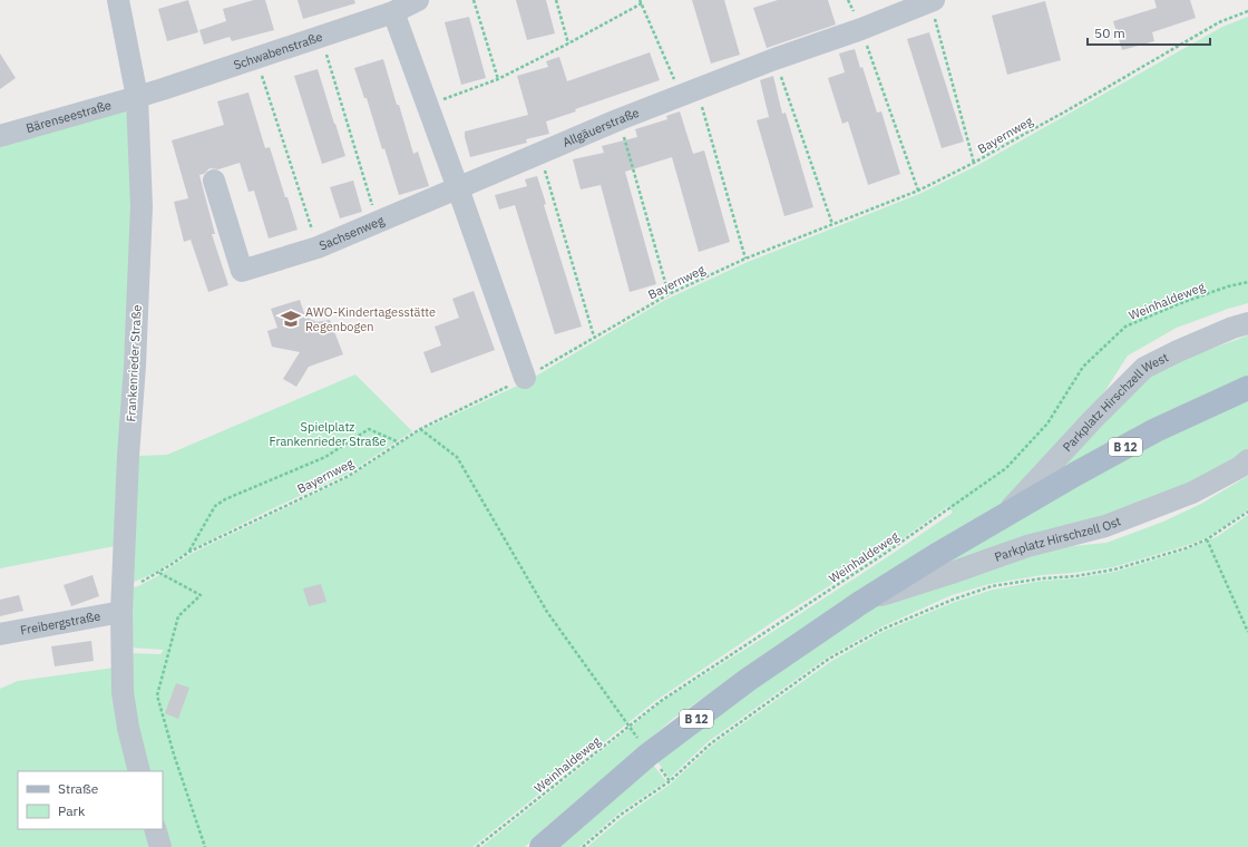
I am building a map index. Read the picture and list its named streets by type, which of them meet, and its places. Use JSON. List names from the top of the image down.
{
  "streets": {
    "main road": ["B 12"],
    "street": [
      "Schwabenstraße",
      "Bärenseestraße",
      "Allgäuerstraße",
      "Sachsenweg",
      "Frankenrieder Straße",
      "Parkplatz Hirschzell West",
      "Parkplatz Hirschzell Ost",
      "Freibergstraße"
    ],
    "path": ["Bayernweg", "Weinhaldeweg"]
  },
  "crossings": [
    ["Schwabenstraße", "Bärenseestraße"],
    ["Schwabenstraße", "Frankenrieder Straße"],
    ["Bärenseestraße", "Frankenrieder Straße"],
    ["Allgäuerstraße", "Sachsenweg"],
    ["Bayernweg", "Frankenrieder Straße"],
    ["Frankenrieder Straße", "Freibergstraße"],
    ["Parkplatz Hirschzell West", "B 12"],
    ["B 12", "Parkplatz Hirschzell Ost"]
  ],
  "parks": ["Spielplatz Frankenrieder Straße"],
  "places": {
    "school or university": ["AWO-Kindertagesstätte Regenbogen"]
  },
  "legend": ["Straße", "Park"],
  "scale_bar": "50 m"
}
